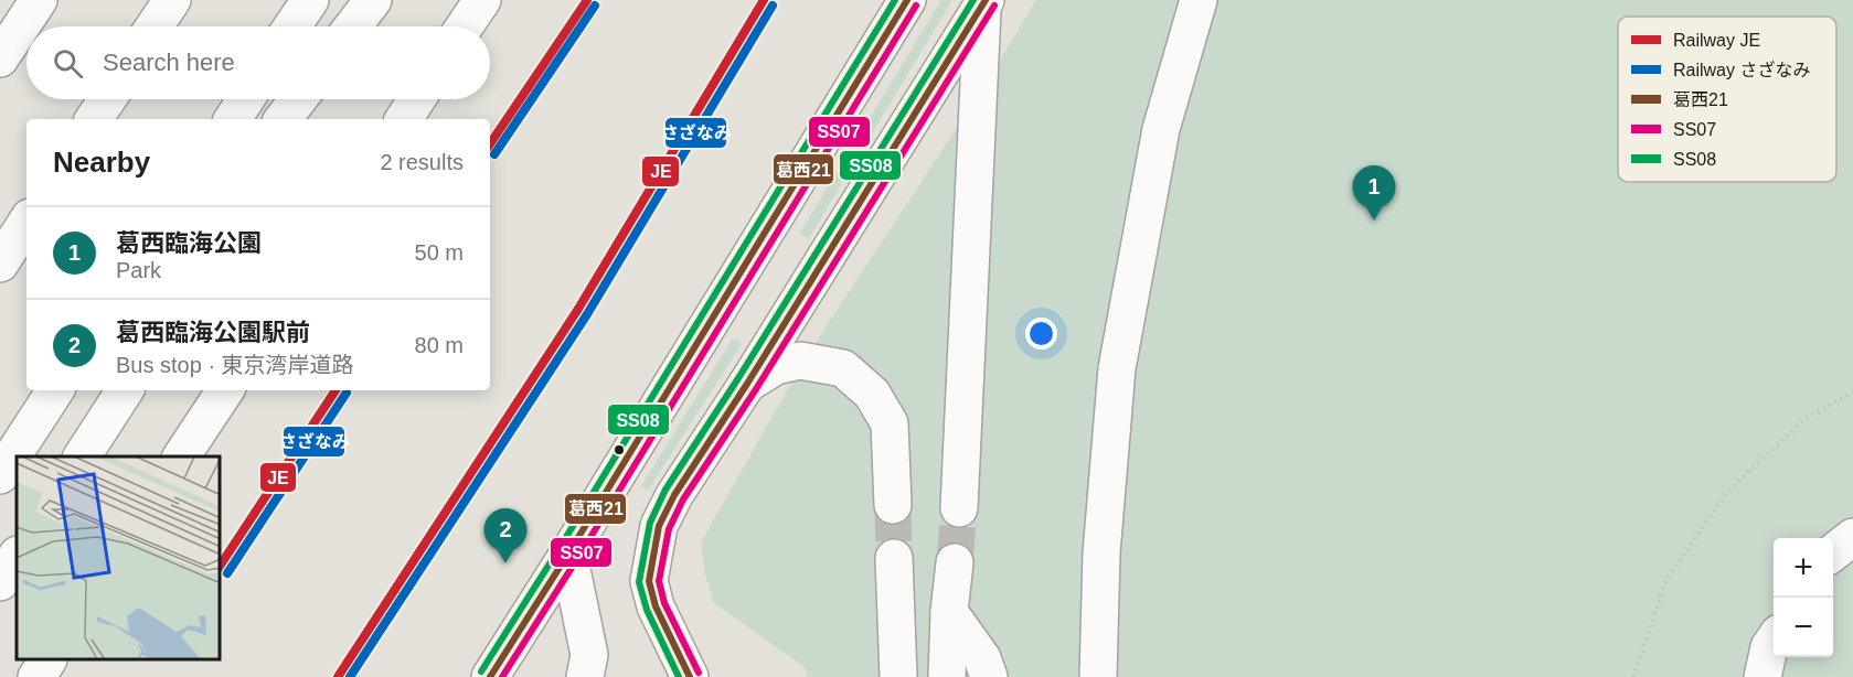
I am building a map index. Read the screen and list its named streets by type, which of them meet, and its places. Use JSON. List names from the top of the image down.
{
  "lines": [
    "rail line JE",
    "transit line 葛西21",
    "transit line SS08",
    "rail line さざなみ",
    "transit line SS07"
  ],
  "legend": [
    "Railway JE",
    "Railway さざなみ",
    "葛西21",
    "SS07",
    "SS08"
  ],
  "page": {
    "search": "Search here",
    "heading": ["Nearby", "2 results"],
    "pins": ["1", "2"],
    "list": [
      {
        "mark": "1",
        "name": "葛西臨海公園",
        "note": "Park",
        "value": "50 m"
      },
      {
        "mark": "2",
        "name": "葛西臨海公園駅前",
        "note": "Bus stop · 東京湾岸道路",
        "value": "80 m"
      }
    ],
    "map_buttons": ["+", "−"]
  }
}
